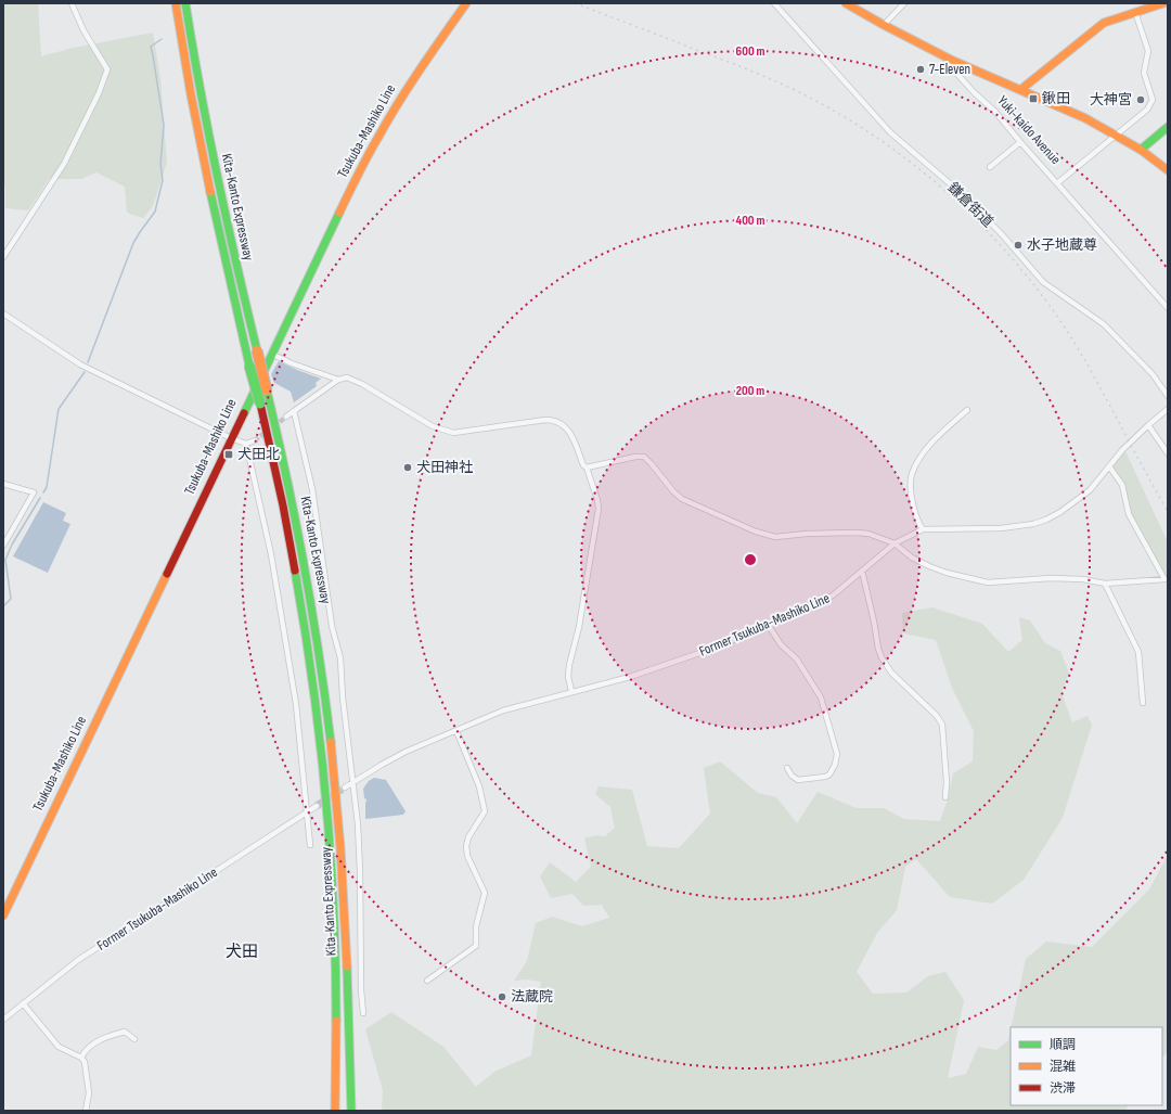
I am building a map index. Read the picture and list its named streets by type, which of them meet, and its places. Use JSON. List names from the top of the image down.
{
  "streets": {
    "main road": ["Tsukuba-Mashiko Line", "Kita-Kanto Expressway"],
    "street": ["Yuki-kaido Avenue", "鎌倉街道", "Former Tsukuba-Mashiko Line"]
  },
  "districts": ["犬田"],
  "places": {
    "other": [
      "7-Eleven",
      "大神宮",
      "水子地蔵尊",
      "犬田神社",
      "法蔵院"
    ],
    "transit": ["鍬田", "犬田北"]
  },
  "legend": ["順調", "混雑", "渋滞"],
  "rings": ["600 m", "400 m", "200 m"]
}
